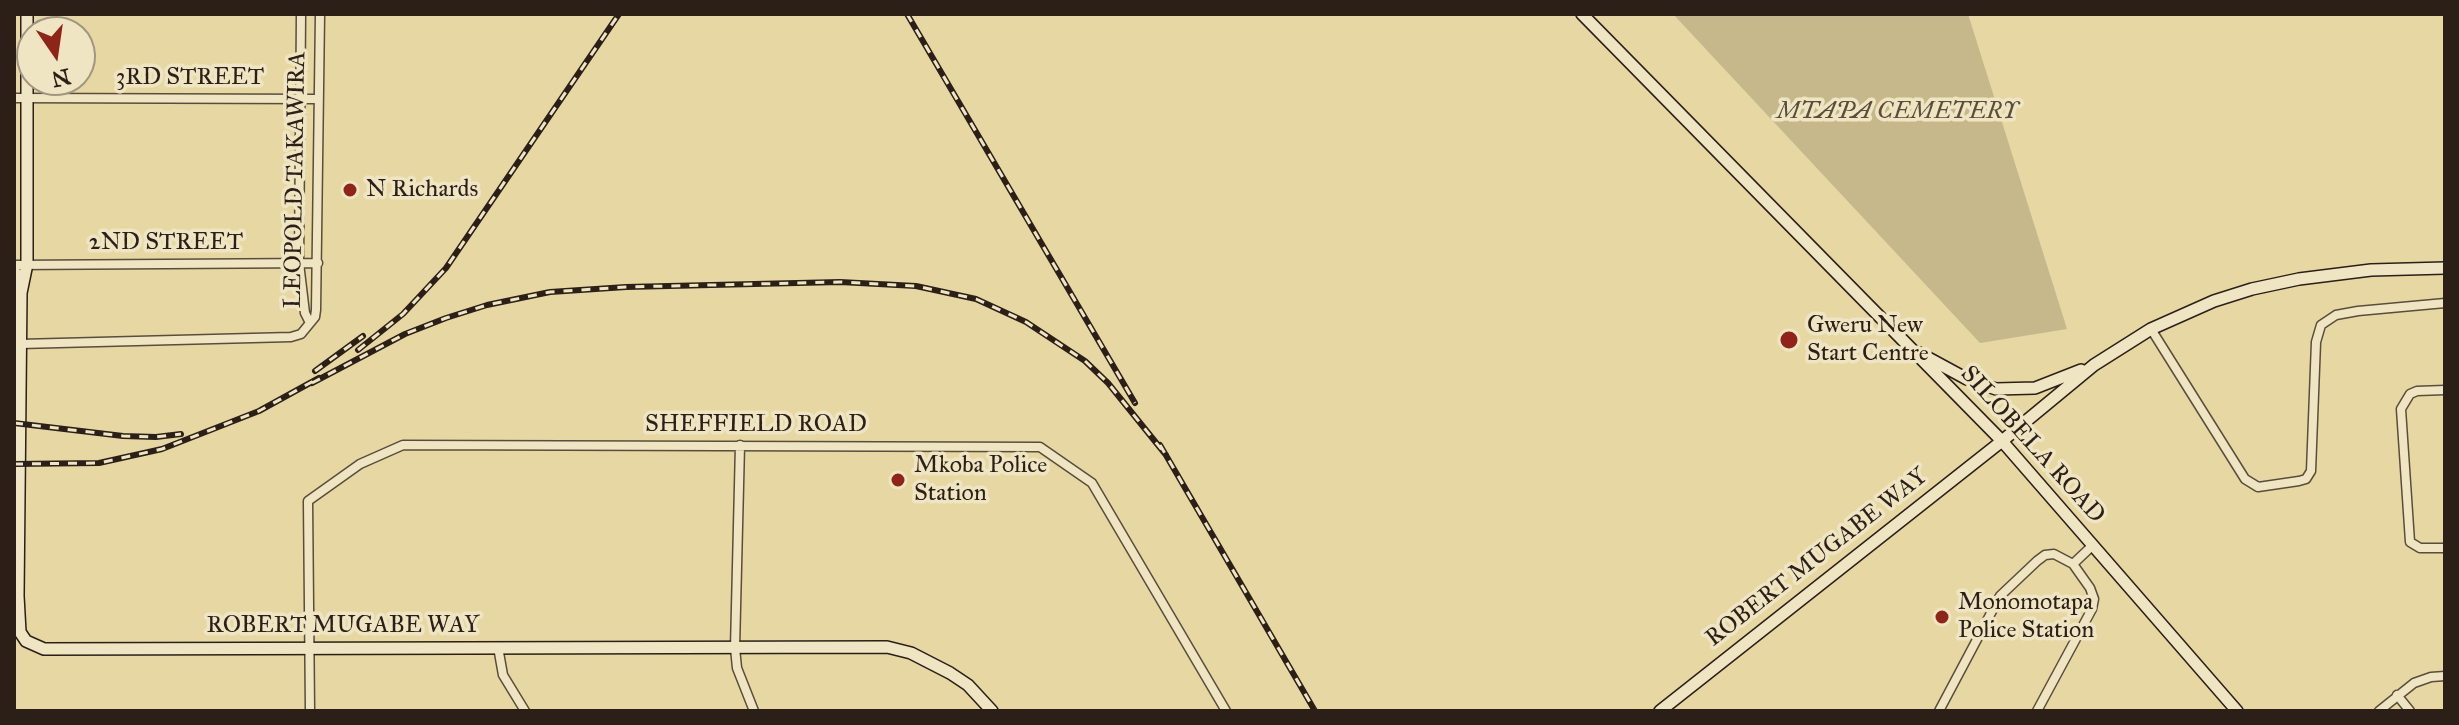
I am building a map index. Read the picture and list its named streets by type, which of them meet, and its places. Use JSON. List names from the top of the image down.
{
  "streets": {
    "street": [
      "3RD STREET",
      "LEOPOLD TAKAWIRA",
      "2ND STREET",
      "SHEFFIELD ROAD",
      "SILOBELA ROAD",
      "ROBERT MUGABE WAY"
    ]
  },
  "crossings": [
    ["3RD STREET", "LEOPOLD TAKAWIRA"],
    ["3RD STREET", "ROBERT MUGABE WAY"],
    ["LEOPOLD TAKAWIRA", "2ND STREET"],
    ["2ND STREET", "ROBERT MUGABE WAY"],
    ["SHEFFIELD ROAD", "ROBERT MUGABE WAY"],
    ["SILOBELA ROAD", "ROBERT MUGABE WAY"]
  ],
  "parks": ["MTAPA CEMETERY"],
  "places": [
    "N Richards",
    "Gweru New Start Centre",
    "Mkoba Police Station",
    "Monomotapa Police Station"
  ],
  "north": "bottom"
}
